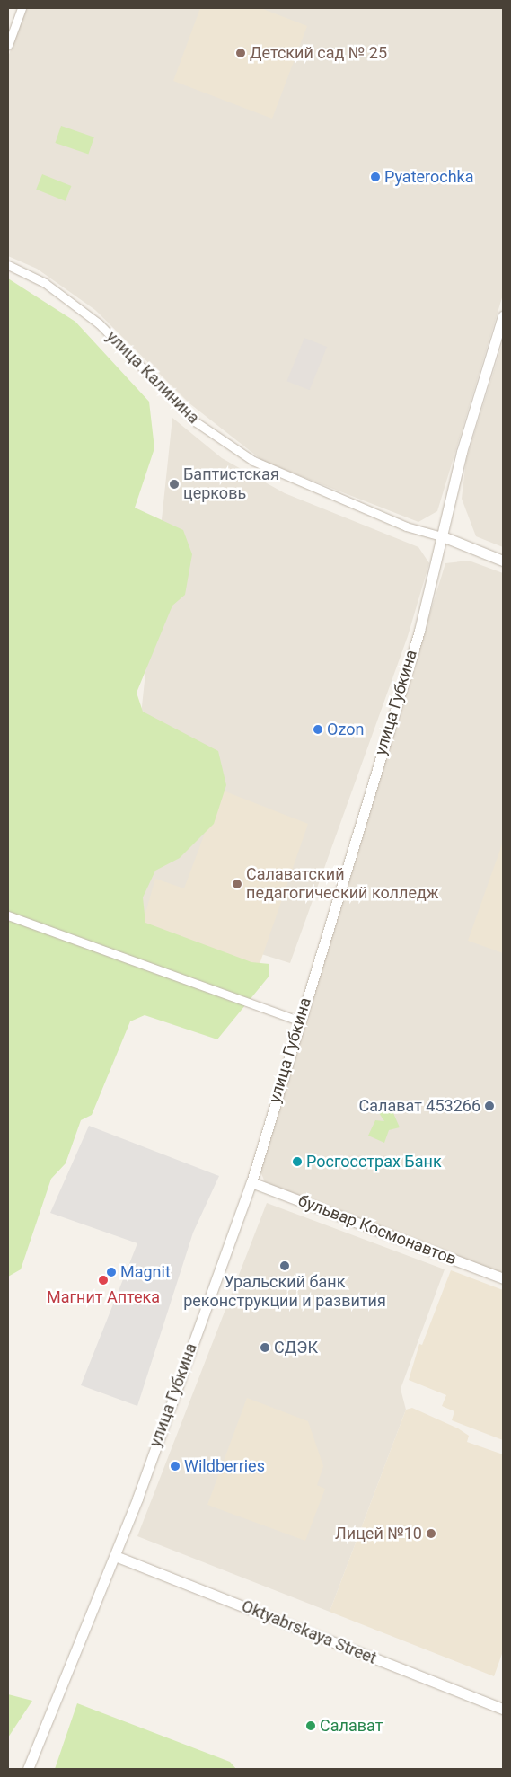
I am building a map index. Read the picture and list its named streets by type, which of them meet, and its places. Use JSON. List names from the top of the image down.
{
  "streets": {
    "street": [
      "улица Калинина",
      "улица Губкина",
      "бульвар Космонавтов",
      "Oktyabrskaya Street"
    ]
  },
  "crossings": [
    ["улица Калинина", "улица Губкина"],
    ["улица Губкина", "бульвар Космонавтов"],
    ["улица Губкина", "Oktyabrskaya Street"]
  ],
  "places": [
    "Детский сад № 25",
    "Pyaterochka",
    "Баптистская церковь",
    "Ozon",
    "Салаватский педагогический колледж",
    "Салават 453266",
    "Росгосстрах Банк",
    "Уральский банк реконструкции и развития",
    "Magnit",
    "Магнит Аптека",
    "СДЭК",
    "Wildberries",
    "Лицей №10",
    "Салават"
  ]
}
